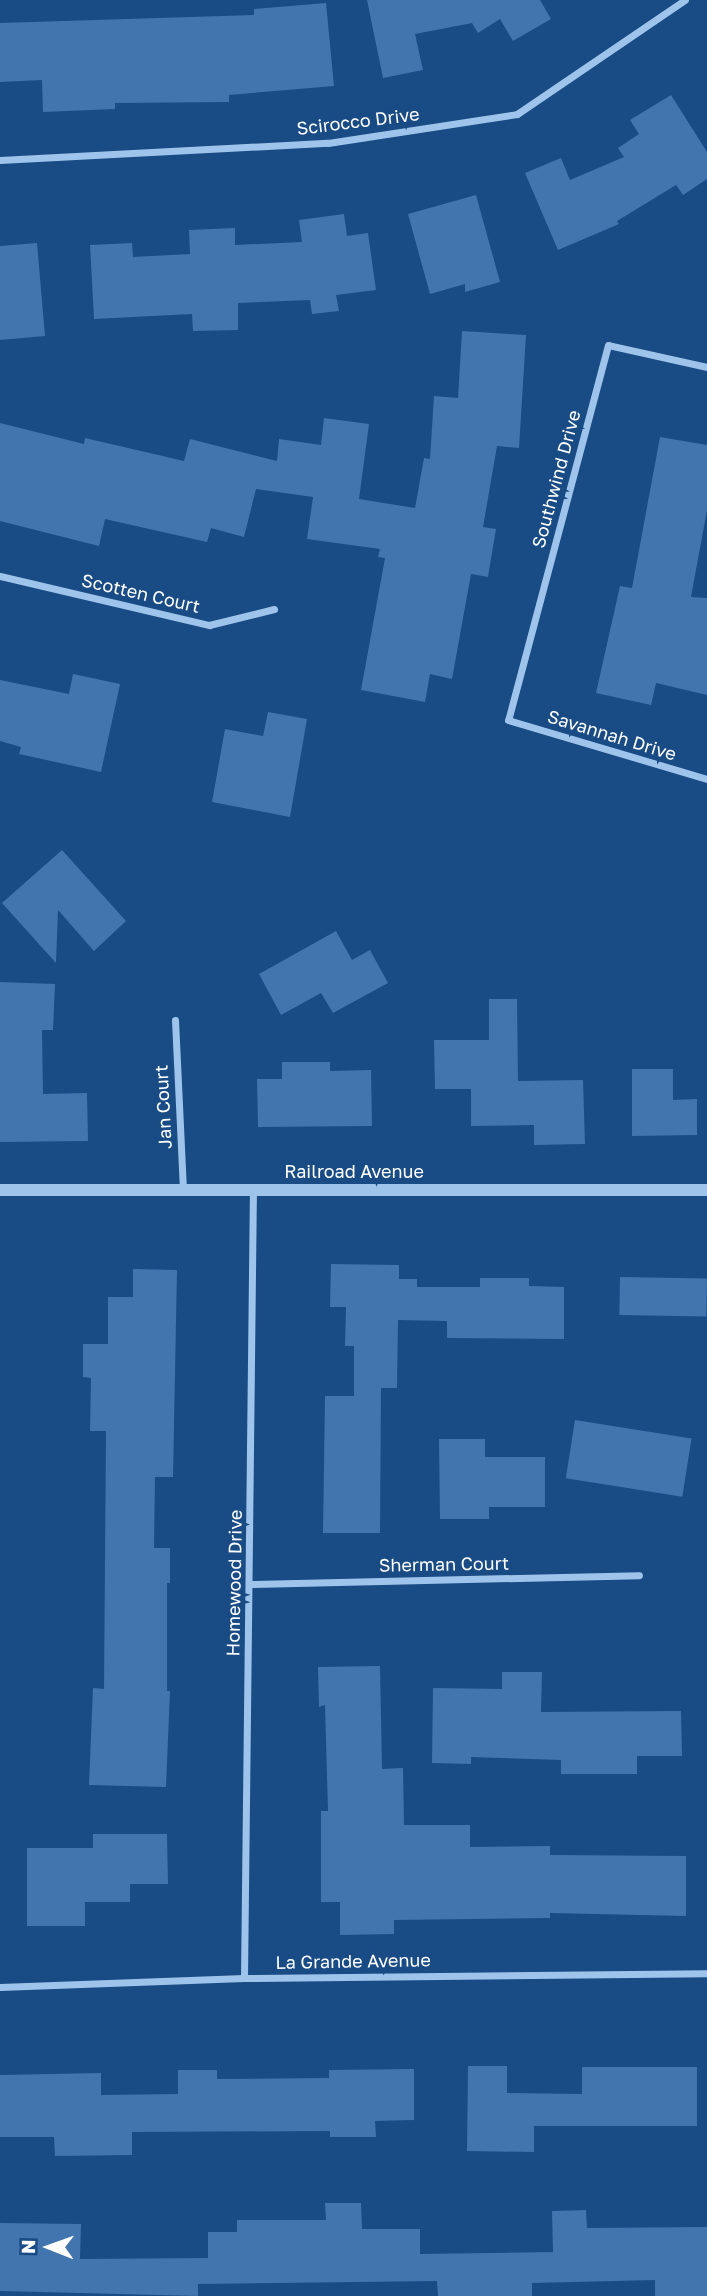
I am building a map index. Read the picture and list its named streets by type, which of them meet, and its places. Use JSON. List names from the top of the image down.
{
  "streets": {
    "street": [
      "Scirocco Drive",
      "Southwind Drive",
      "Scotten Court",
      "Savannah Drive",
      "Jan Court",
      "Railroad Avenue",
      "Sherman Court",
      "Homewood Drive",
      "La Grande Avenue"
    ]
  },
  "crossings": [
    ["Southwind Drive", "Savannah Drive"],
    ["Jan Court", "Railroad Avenue"],
    ["Railroad Avenue", "Homewood Drive"],
    ["Sherman Court", "Homewood Drive"],
    ["Homewood Drive", "La Grande Avenue"]
  ],
  "north": "left"
}
